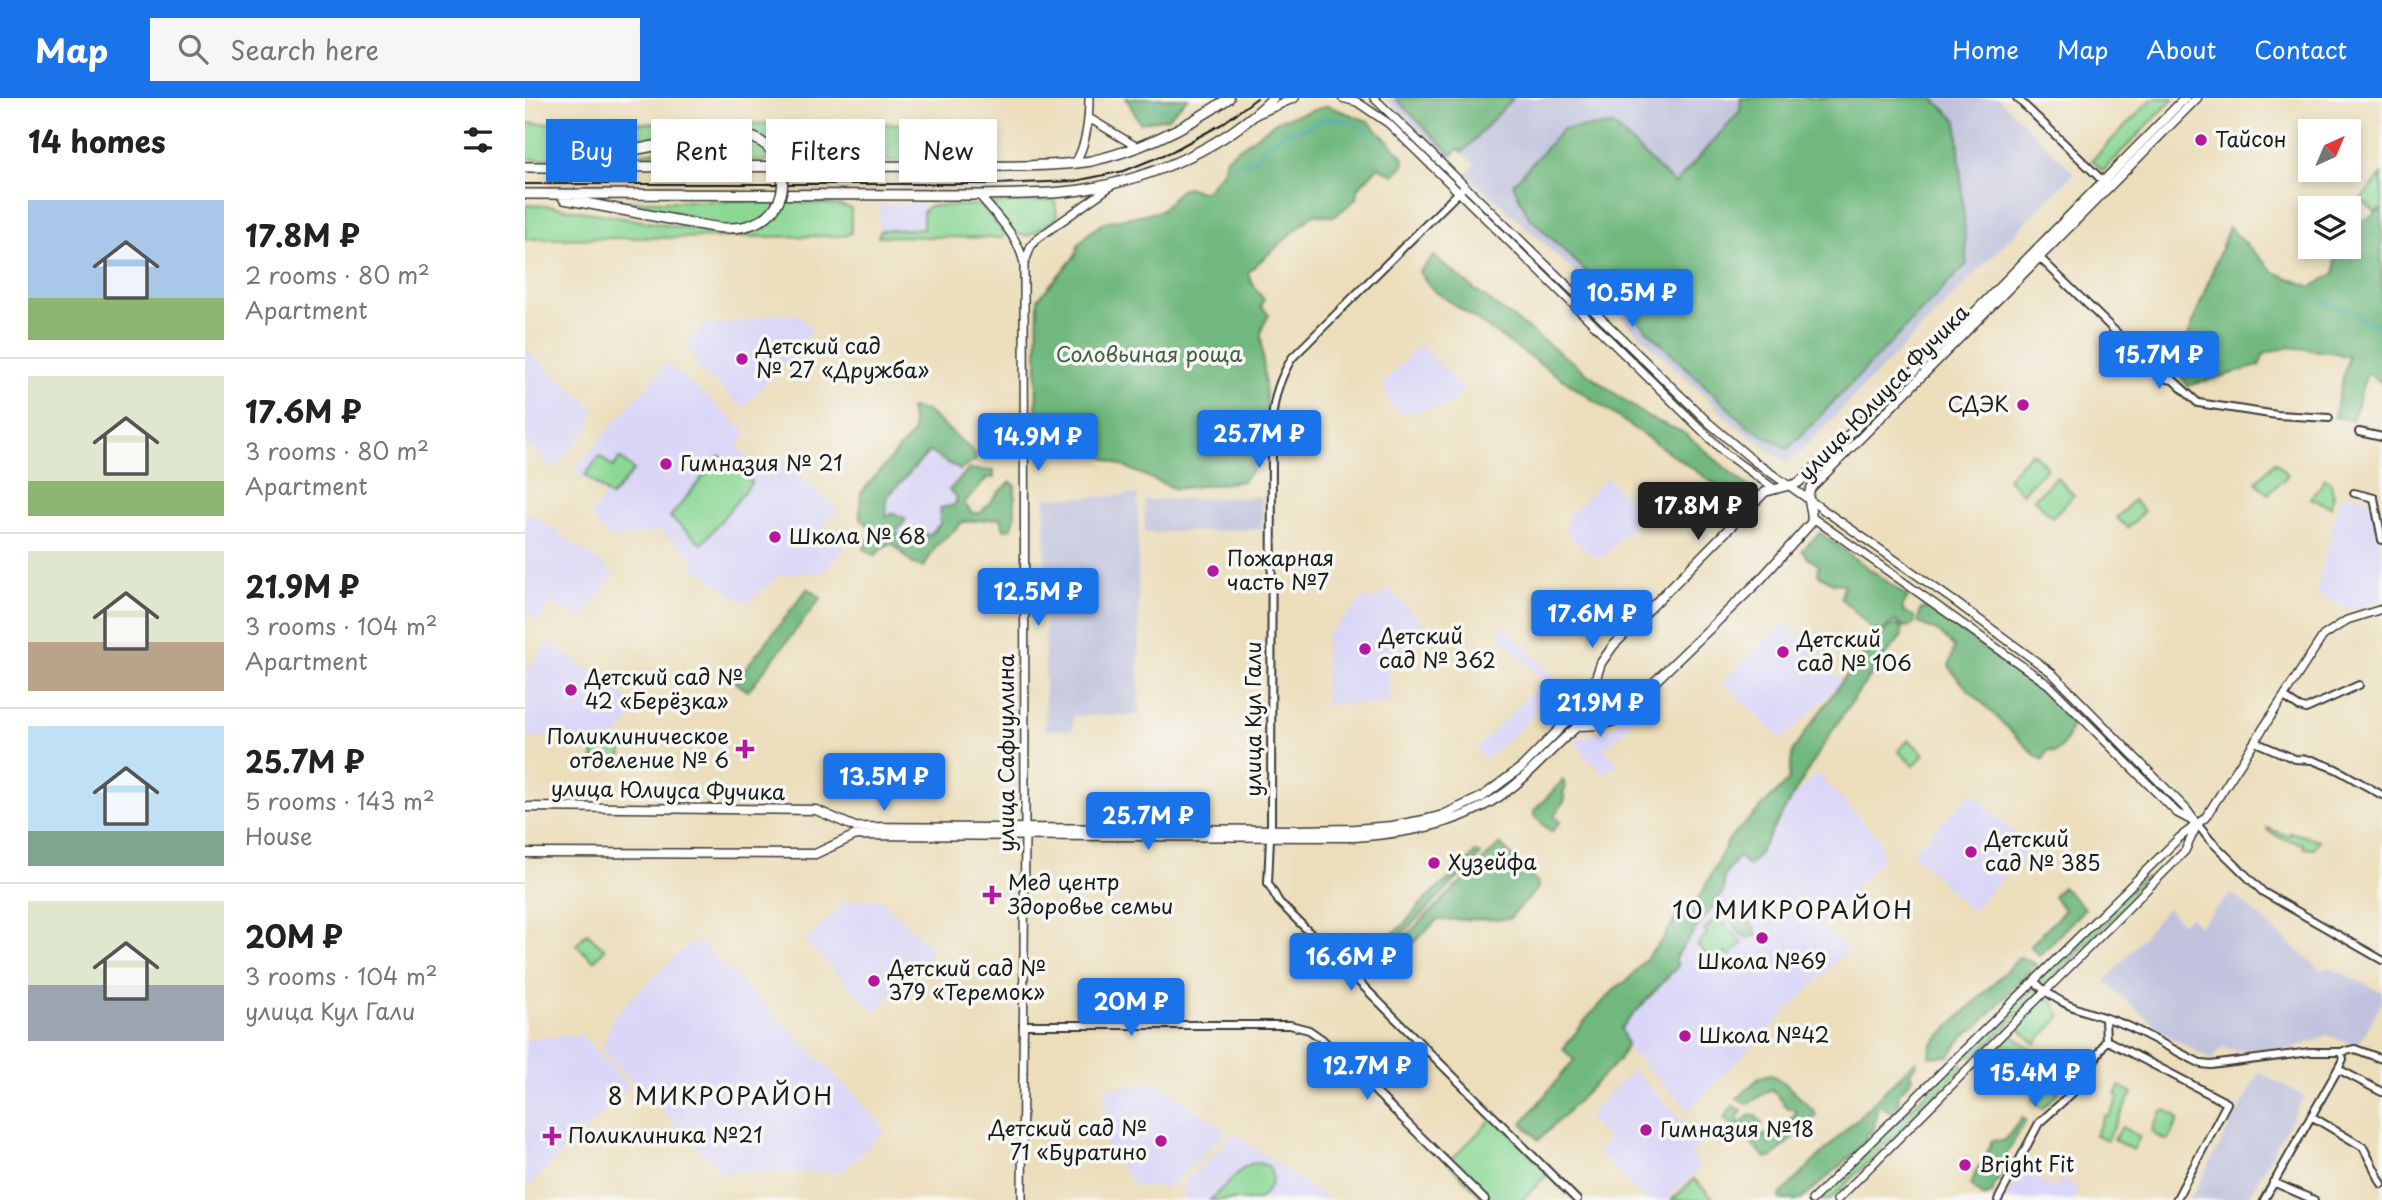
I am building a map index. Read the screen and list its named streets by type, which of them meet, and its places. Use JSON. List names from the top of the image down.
{
  "streets": {
    "main road": ["улица Юлиуса Фучика"],
    "street": ["улица Кул Гали", "улица Сафиуллина"]
  },
  "crossings": [
    ["улица Юлиуса Фучика", "улица Кул Гали"],
    ["улица Юлиуса Фучика", "улица Сафиуллина"]
  ],
  "districts": ["10 МИКРОРАЙОН", "8 МИКРОРАЙОН"],
  "parks": ["Соловьиная роща"],
  "places": {
    "other": [
      "Тайсон",
      "Детский сад № 27 «Дружба»",
      "СДЭК",
      "Гимназия № 21",
      "Школа № 68",
      "Пожарная часть №7",
      "Детский сад № 362",
      "Детский сад № 106",
      "Детский сад № 42 «Берёзка»",
      "Детский сад № 385",
      "Хузейфа",
      "Школа №69",
      "Детский сад № 379 «Теремок»",
      "Школа №42",
      "Гимназия №18",
      "Детский сад № 71 «Буратино",
      "Bright Fit"
    ],
    "health": ["Поликлиническое отделение № 6", "Мед центр Здоровье семьи", "Поликлиника №21"]
  },
  "north": "top right",
  "page": {
    "header": "Map",
    "search": "Search here",
    "nav": [
      "Home",
      "Map",
      "About",
      "Contact"
    ],
    "heading": "14 homes",
    "chip": [
      "Buy",
      "Rent",
      "Filters",
      "New"
    ],
    "list": [
      {
        "name": "17.8M ₽",
        "note": "2 rooms · 80 m² · Apartment"
      },
      {
        "name": "17.6M ₽",
        "note": "3 rooms · 80 m² · Apartment"
      },
      {
        "name": "21.9M ₽",
        "note": "3 rooms · 104 m² · Apartment"
      },
      {
        "name": "25.7M ₽",
        "note": "5 rooms · 143 m² · House"
      },
      {
        "name": "20M ₽",
        "note": "3 rooms · 104 m² · улица Кул Гали"
      }
    ],
    "price": [
      "10.5M ₽",
      "15.7M ₽",
      "25.7M ₽",
      "14.9M ₽",
      "17.8M ₽",
      "12.5M ₽",
      "17.6M ₽",
      "21.9M ₽",
      "13.5M ₽",
      "25.7M ₽",
      "16.6M ₽",
      "20M ₽",
      "12.7M ₽",
      "15.4M ₽"
    ]
  }
}
